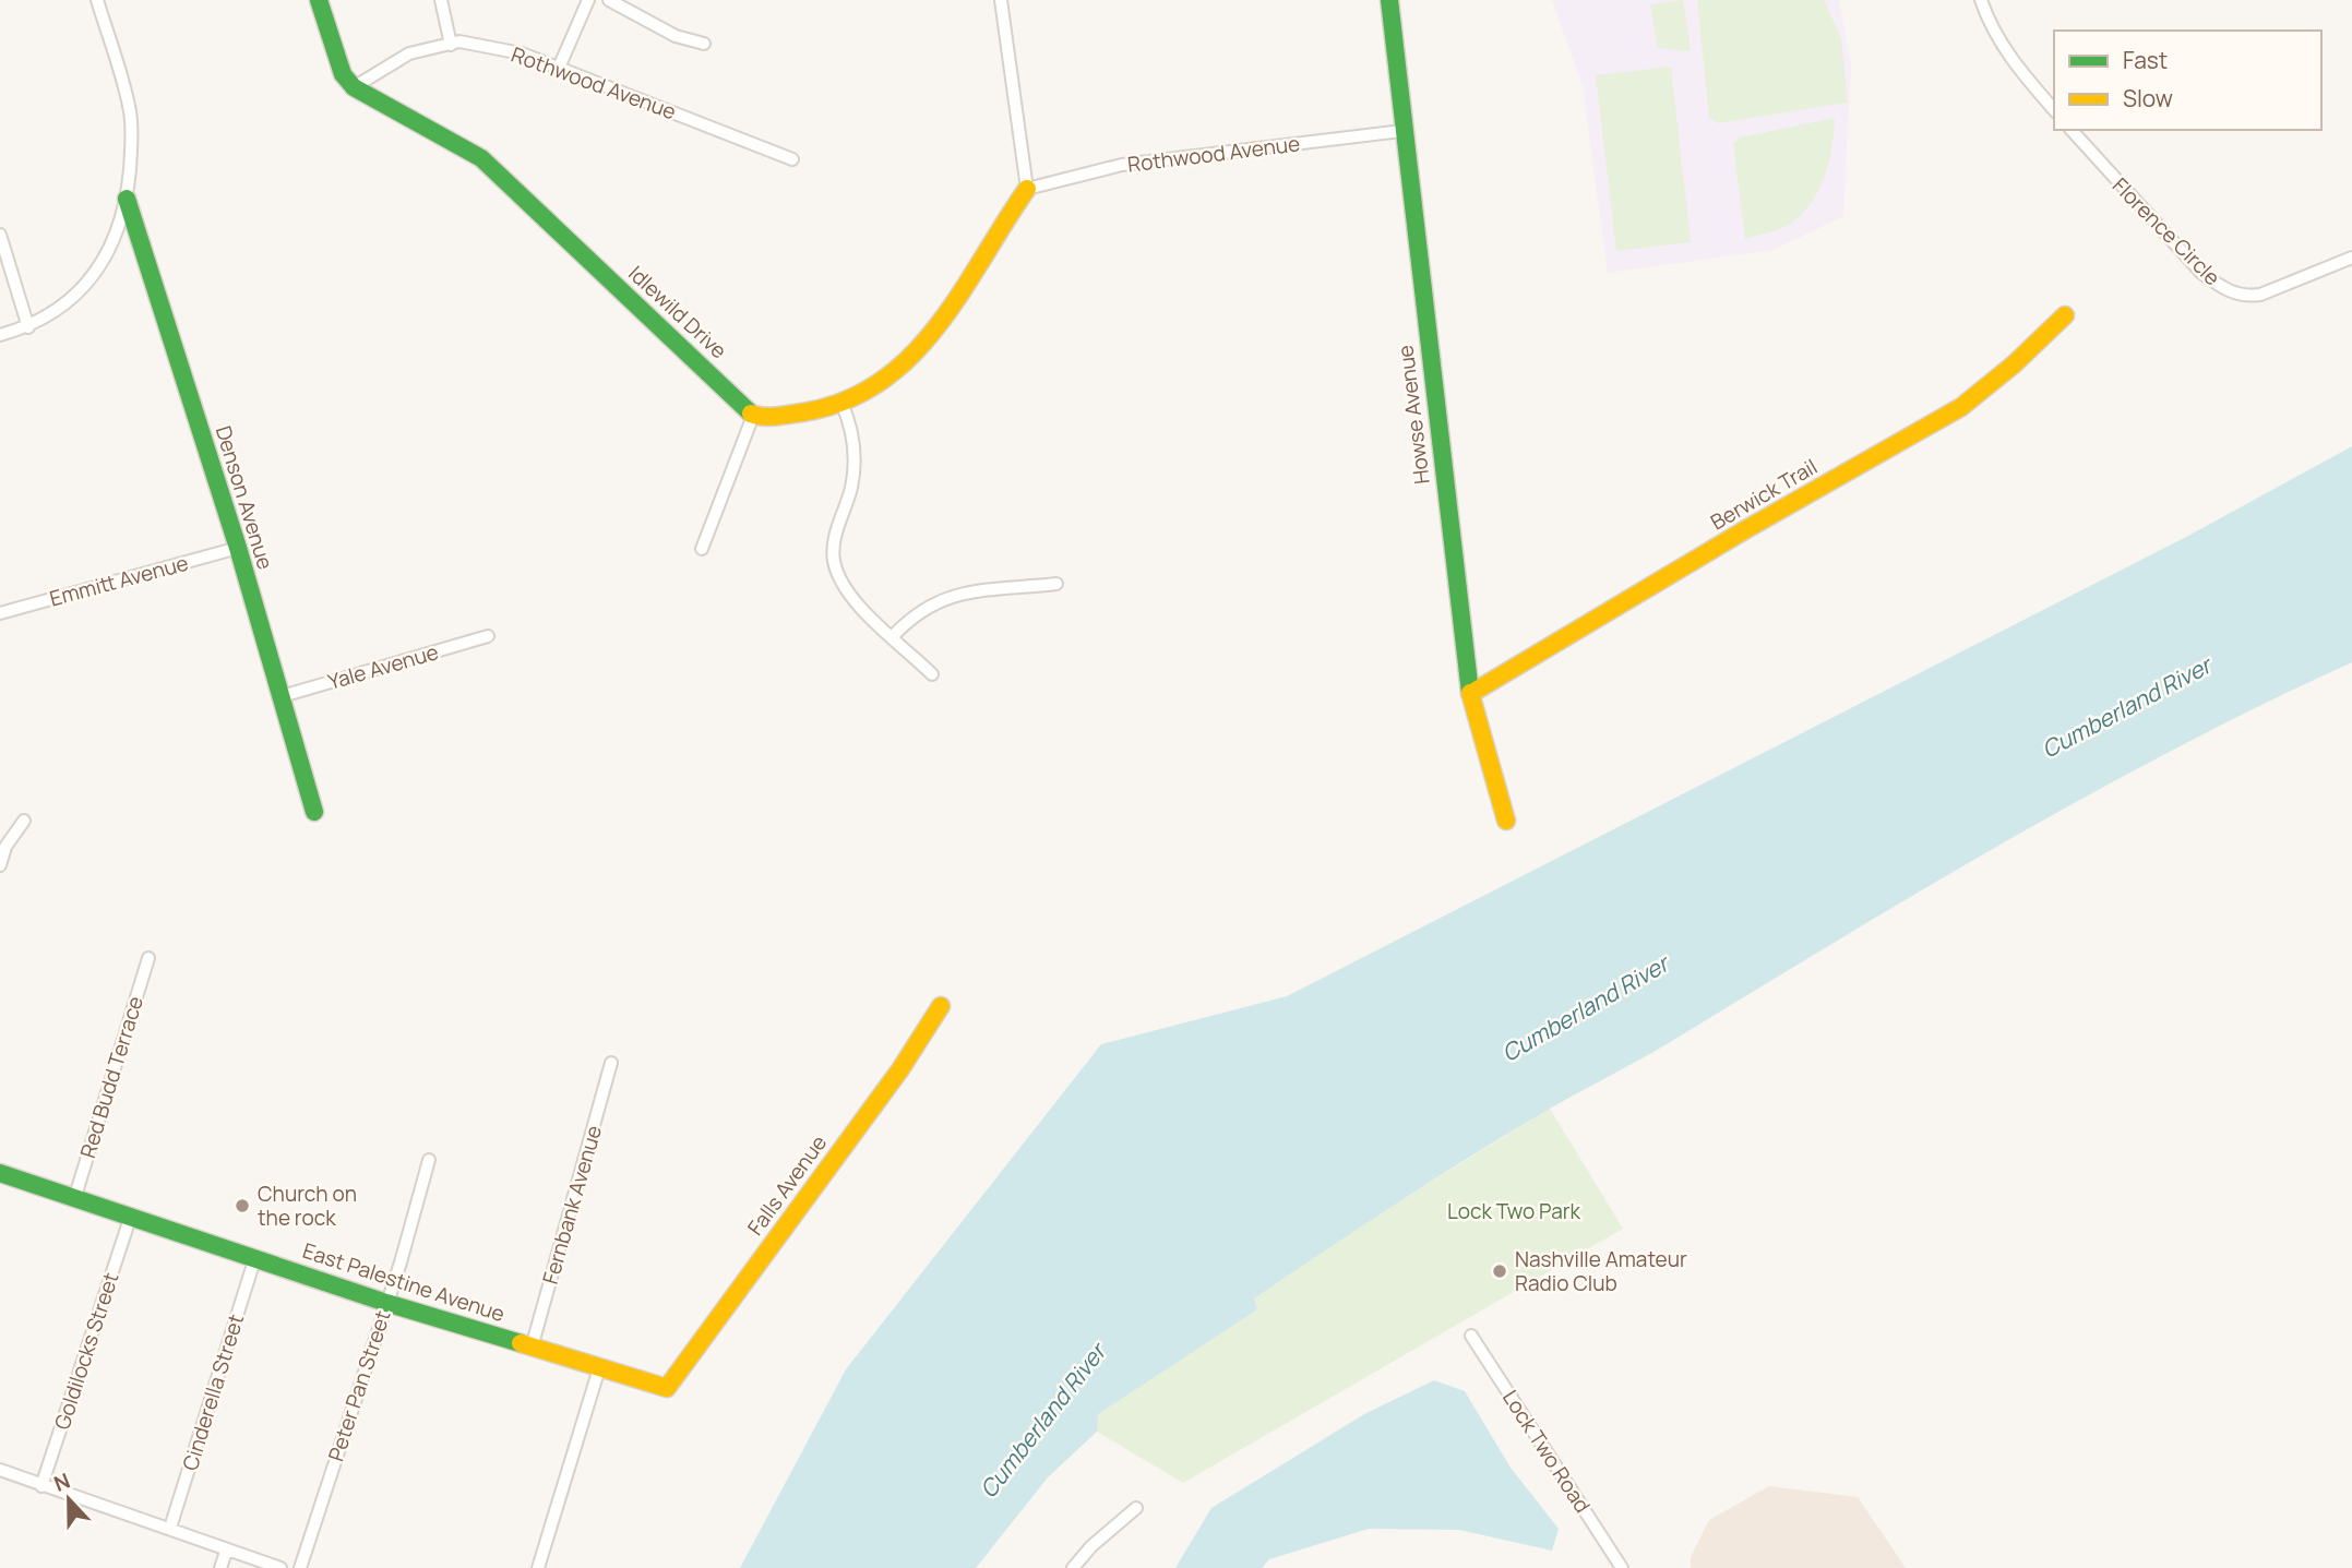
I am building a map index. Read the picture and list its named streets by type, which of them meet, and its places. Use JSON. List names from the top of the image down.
{
  "streets": {
    "street": [
      "Rothwood Avenue",
      "Florence Circle",
      "Idlewild Drive",
      "Howse Avenue",
      "Berwick Trail",
      "Denson Avenue",
      "Emmitt Avenue",
      "Yale Avenue",
      "Red Budd Terrace",
      "Falls Avenue",
      "Fernbank Avenue",
      "East Palestine Avenue",
      "Goldilocks Street",
      "Peter Pan Street",
      "Cinderella Street",
      "Lock Two Road"
    ]
  },
  "crossings": [
    ["Rothwood Avenue", "Idlewild Drive"],
    ["Rothwood Avenue", "Howse Avenue"],
    ["Howse Avenue", "Berwick Trail"],
    ["Denson Avenue", "Emmitt Avenue"],
    ["Denson Avenue", "Yale Avenue"],
    ["Red Budd Terrace", "East Palestine Avenue"],
    ["Falls Avenue", "East Palestine Avenue"],
    ["Fernbank Avenue", "East Palestine Avenue"],
    ["East Palestine Avenue", "Goldilocks Street"],
    ["East Palestine Avenue", "Peter Pan Street"],
    ["East Palestine Avenue", "Cinderella Street"]
  ],
  "water": ["Cumberland River"],
  "parks": ["Lock Two Park"],
  "places": ["Church on the rock", "Nashville Amateur Radio Club"],
  "legend": ["Fast", "Slow"],
  "north": "top"
}
